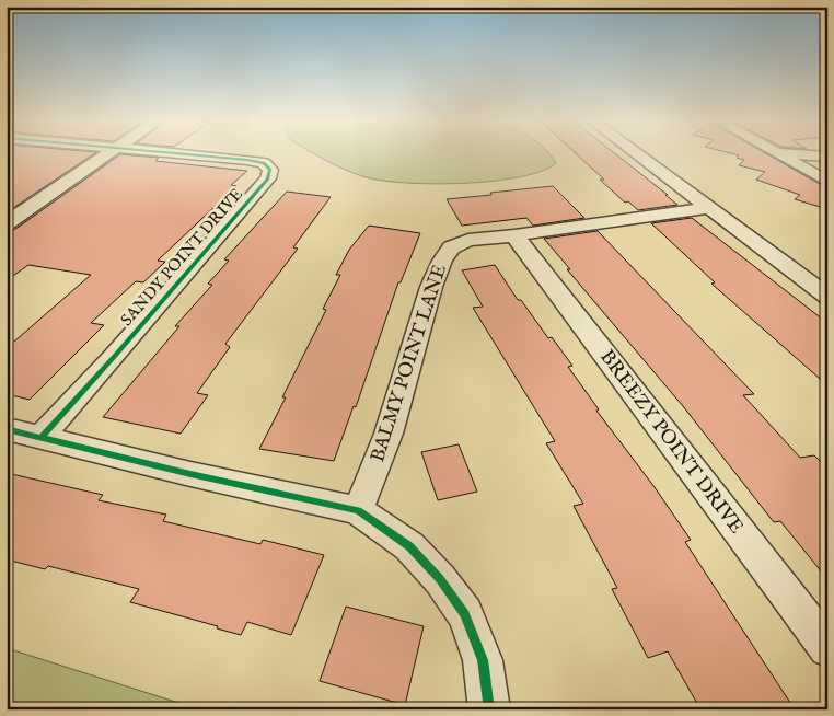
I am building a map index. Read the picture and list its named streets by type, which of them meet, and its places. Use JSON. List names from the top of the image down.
{
  "streets": {
    "street": ["SANDY POINT DRIVE", "BALMY POINT LANE", "BREEZY POINT DRIVE"]
  },
  "crossings": [
    ["BALMY POINT LANE", "BREEZY POINT DRIVE"]
  ]
}
